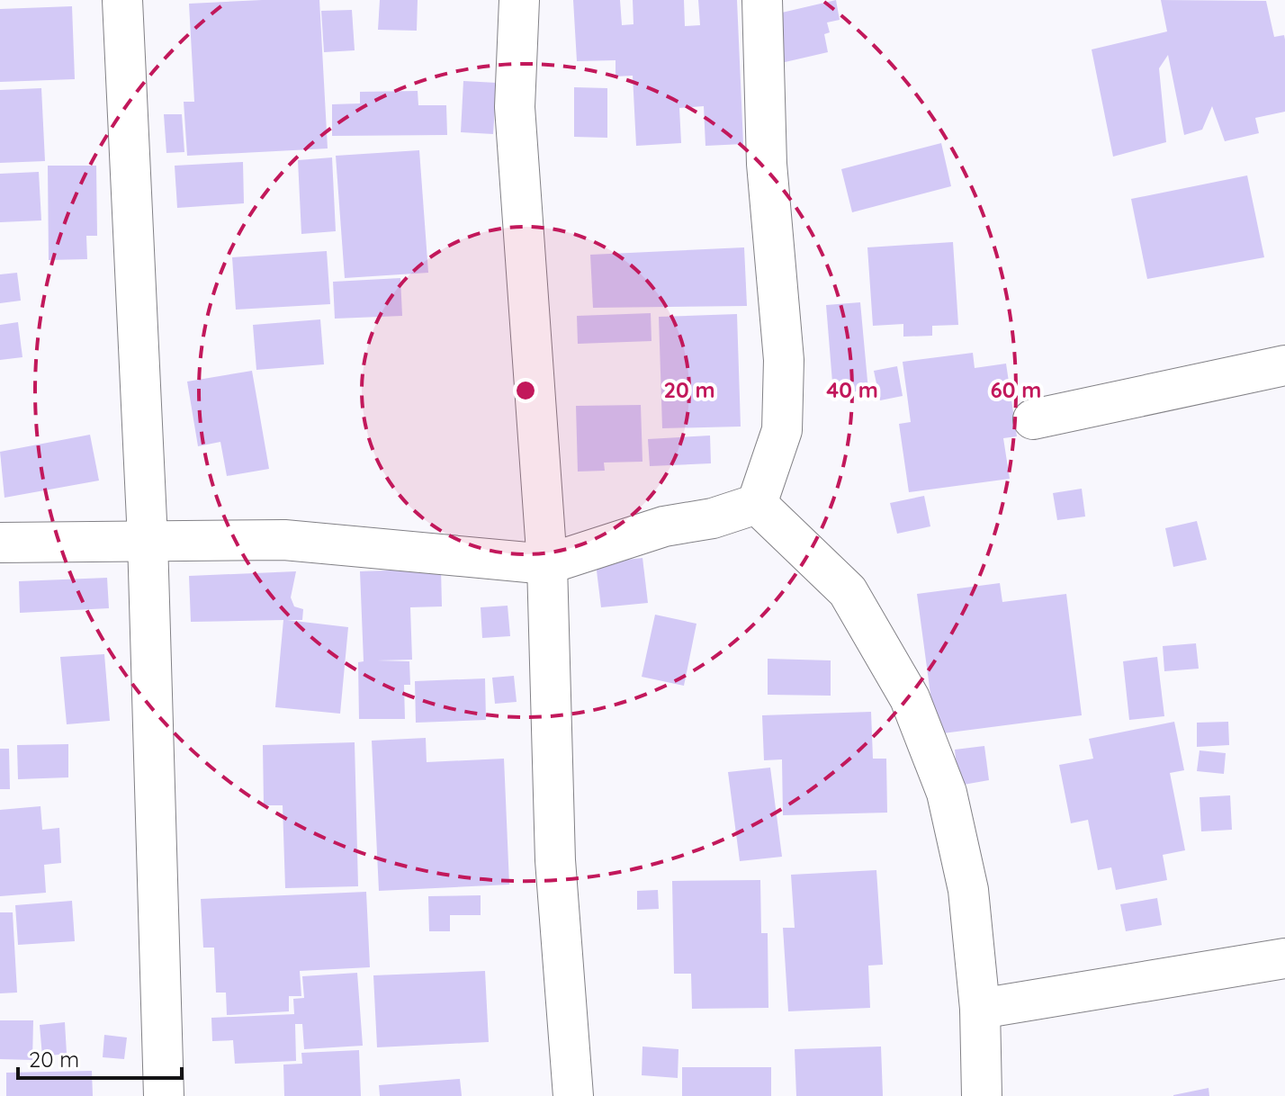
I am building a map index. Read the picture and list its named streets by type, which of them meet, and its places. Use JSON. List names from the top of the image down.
{
  "scale_bar": "20 m",
  "rings": ["20 m", "40 m", "60 m"]
}
